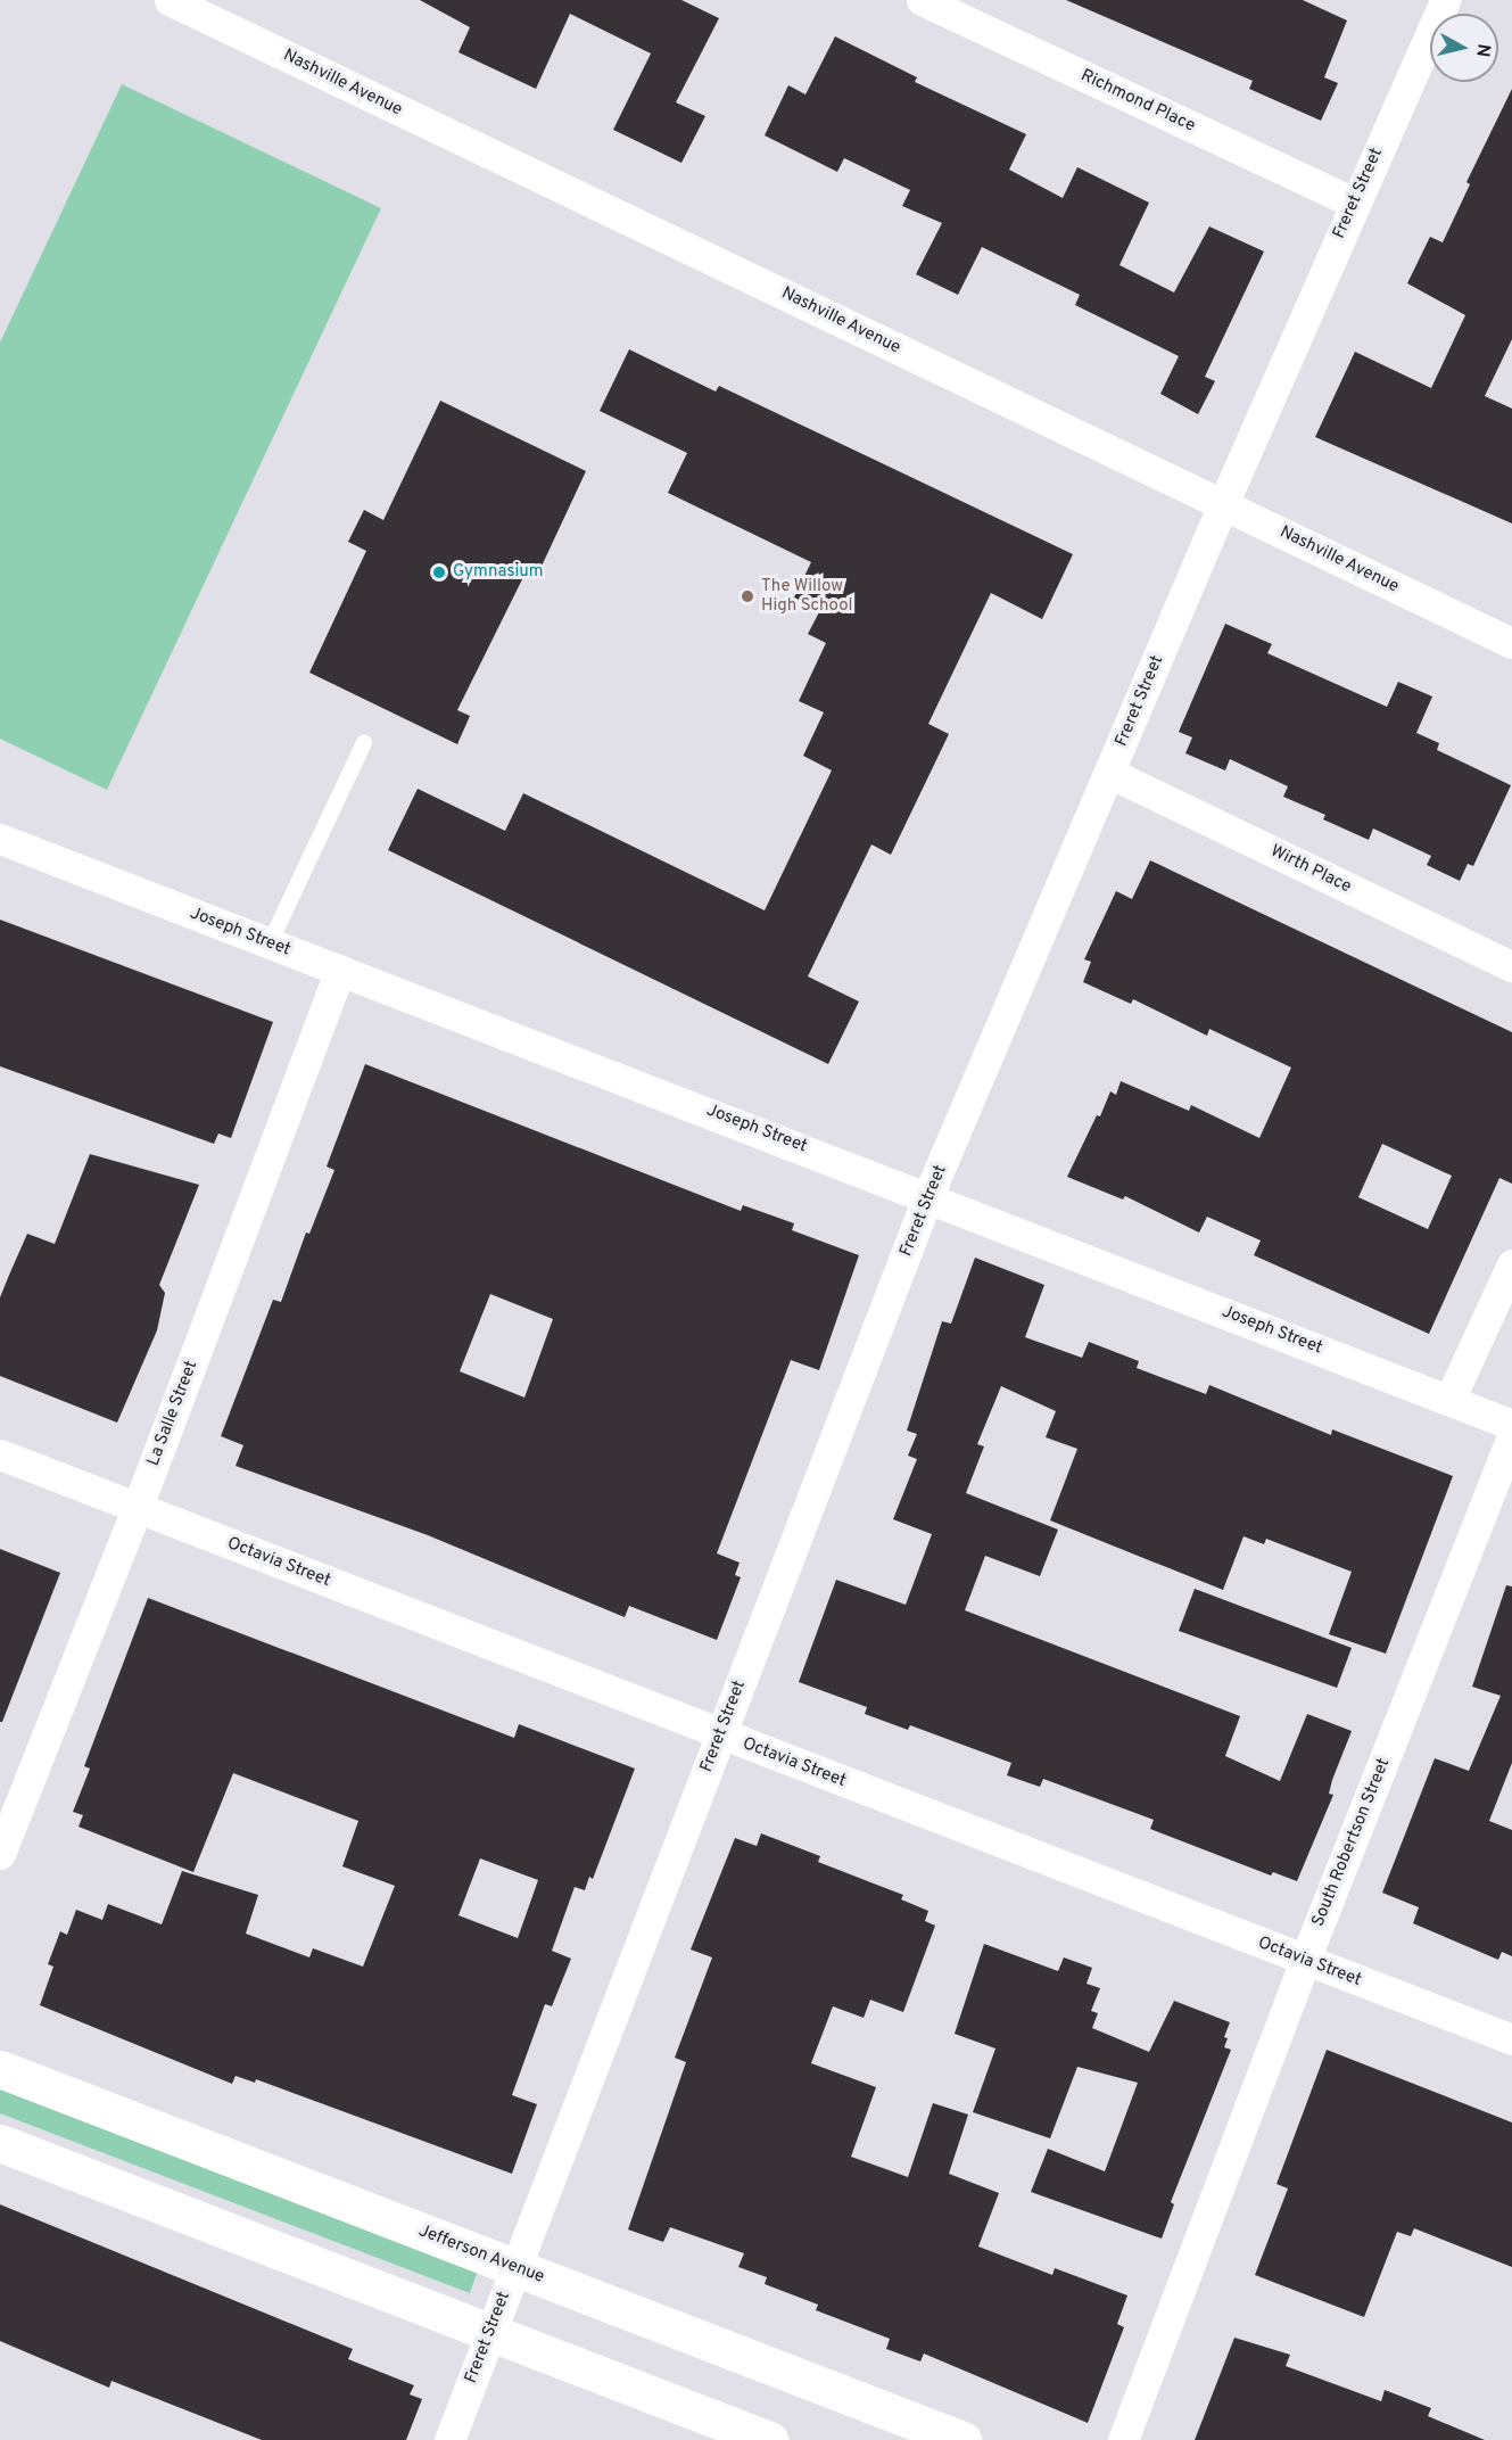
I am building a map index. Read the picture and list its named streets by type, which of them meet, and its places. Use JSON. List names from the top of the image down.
{
  "streets": {
    "street": [
      "Nashville Avenue",
      "Richmond Place",
      "Freret Street",
      "Wirth Place",
      "Joseph Street",
      "La Salle Street",
      "Octavia Street",
      "South Robertson Street",
      "Jefferson Avenue"
    ]
  },
  "crossings": [
    ["Nashville Avenue", "Freret Street"],
    ["Richmond Place", "Freret Street"],
    ["Freret Street", "Wirth Place"],
    ["Freret Street", "Joseph Street"],
    ["Freret Street", "Octavia Street"],
    ["Freret Street", "Jefferson Avenue"],
    ["Joseph Street", "La Salle Street"],
    ["La Salle Street", "Octavia Street"],
    ["Octavia Street", "South Robertson Street"]
  ],
  "places": ["Gymnasium", "The Willow High School"],
  "north": "right"
}
